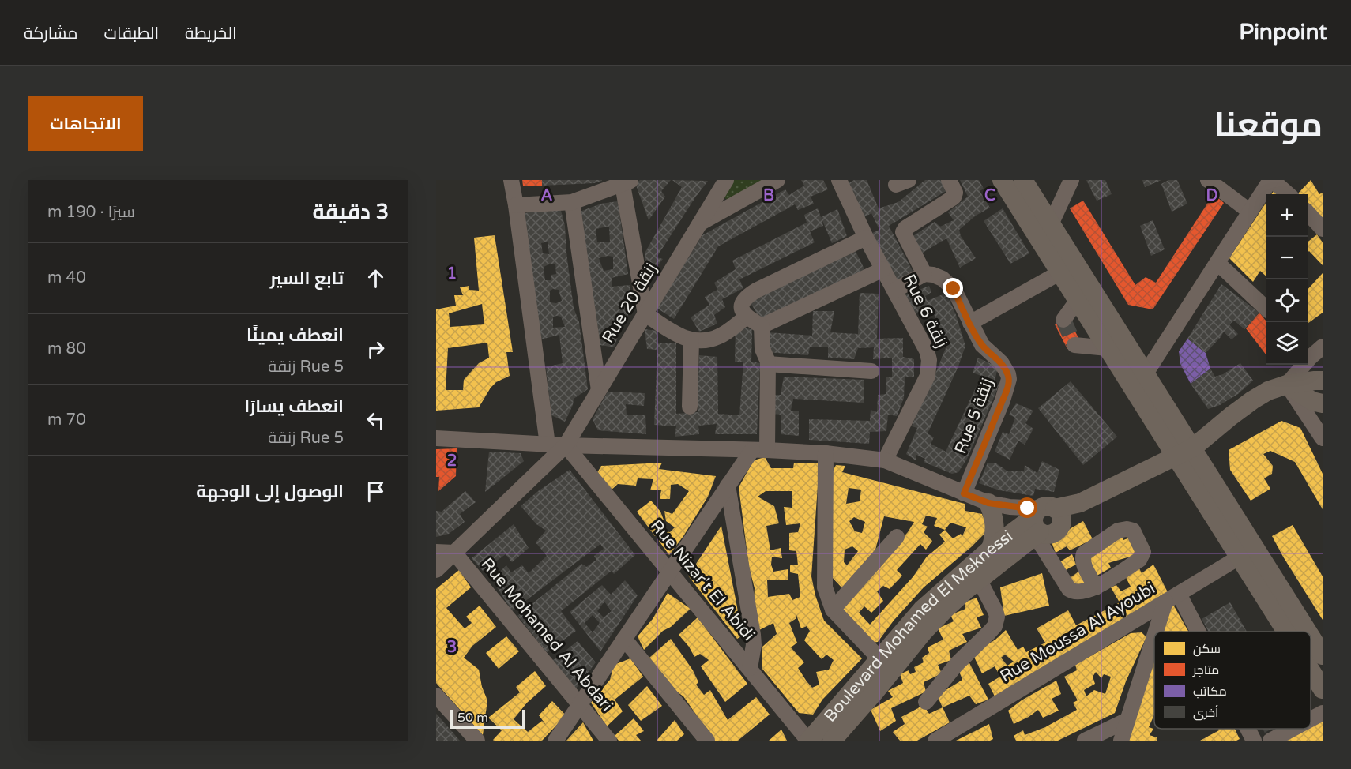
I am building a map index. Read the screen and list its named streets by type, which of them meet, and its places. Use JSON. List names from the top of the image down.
{
  "streets": {
    "main road": ["Boulevard Mohamed El Meknessi"],
    "street": [
      "Rue 20 زنقة",
      "Rue 6 زنقة",
      "Rue 5 زنقة",
      "Rue Nizar't El Abidi",
      "Rue Moussa Al Ayoubi",
      "Rue Mohamed Al Abdari"
    ]
  },
  "crossings": [
    ["Rue 20 زنقة", "Rue Nizar't El Abidi"],
    ["Rue 20 زنقة", "Rue Mohamed Al Abdari"],
    ["Rue Nizar't El Abidi", "Boulevard Mohamed El Meknessi"]
  ],
  "legend": [
    "سكن",
    "متاجر",
    "مكاتب",
    "أخرى"
  ],
  "scale_bar": "50 m",
  "page": {
    "header": "Pinpoint",
    "nav": ["الخريطة", "الطبقات", "مشاركة"],
    "title": "موقعنا",
    "buttons": "الاتجاهات",
    "heading": ["3 دقيقة", "سيرًا · 190 m"],
    "map_buttons": ["+", "−"],
    "list": [
      ["تابع السير", "40 m"],
      ["انعطف يمينًا", "Rue 5 زنقة", "80 m"],
      ["انعطف يسارًا", "Rue 5 زنقة", "70 m"],
      "الوصول إلى الوجهة"
    ],
    "scale": "50 m"
  },
  "grid": {
    "columns": [
      "A",
      "B",
      "C",
      "D"
    ],
    "rows": ["1", "2", "3"]
  }
}
